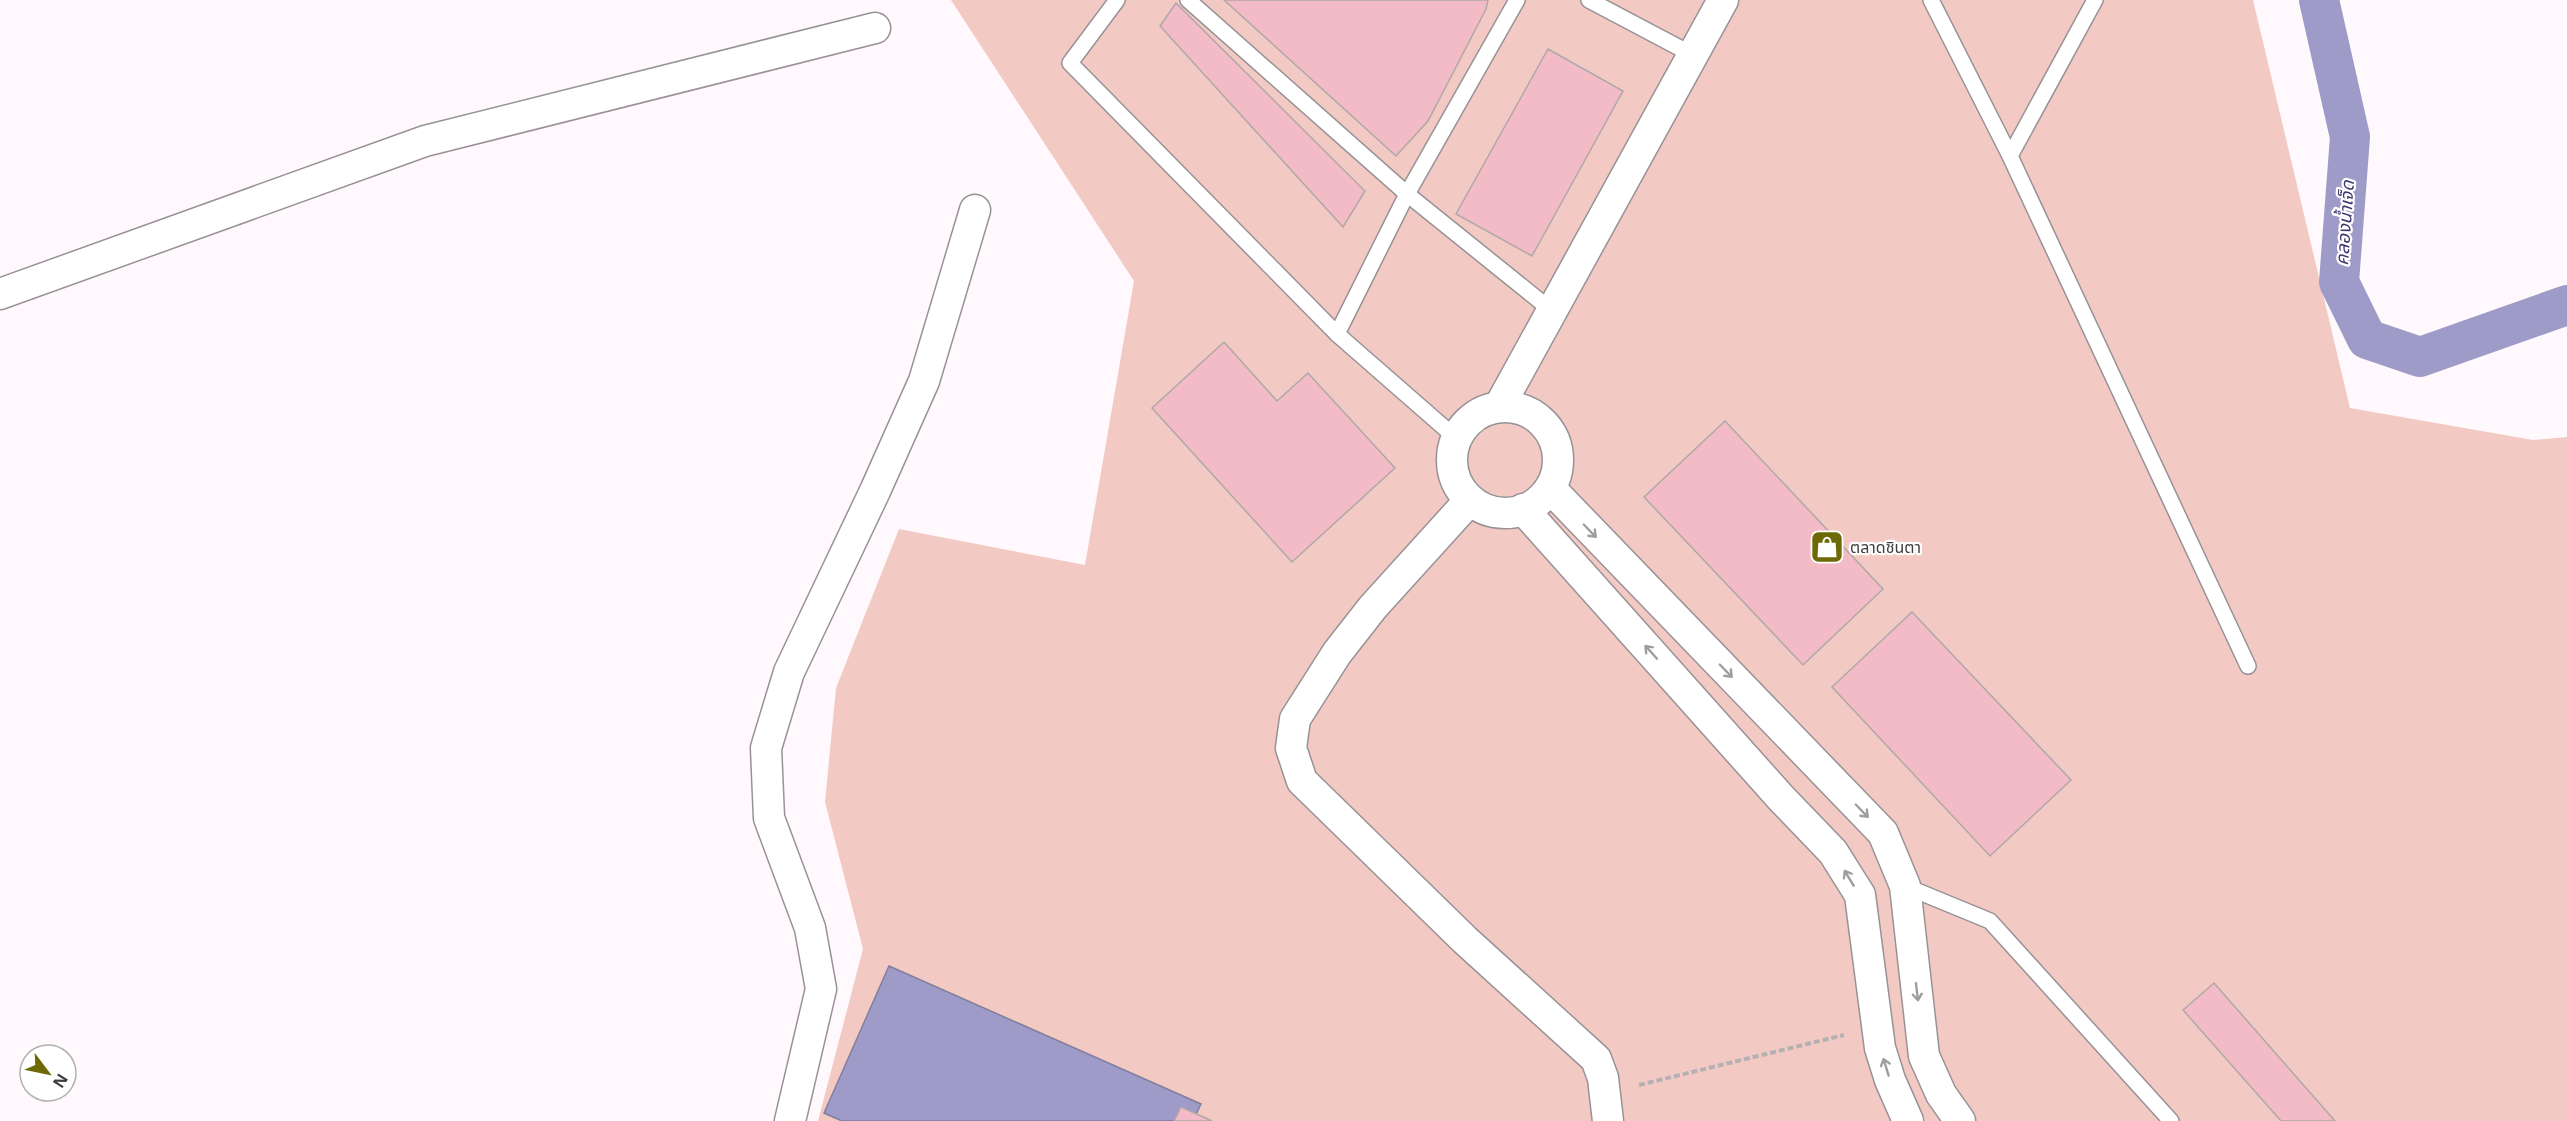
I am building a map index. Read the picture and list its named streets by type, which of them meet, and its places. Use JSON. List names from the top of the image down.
{
  "water": ["คลองน้ำเจ็ด"],
  "places": {
    "shop": ["ตลาดชินตา"]
  },
  "north": "bottom right"
}
